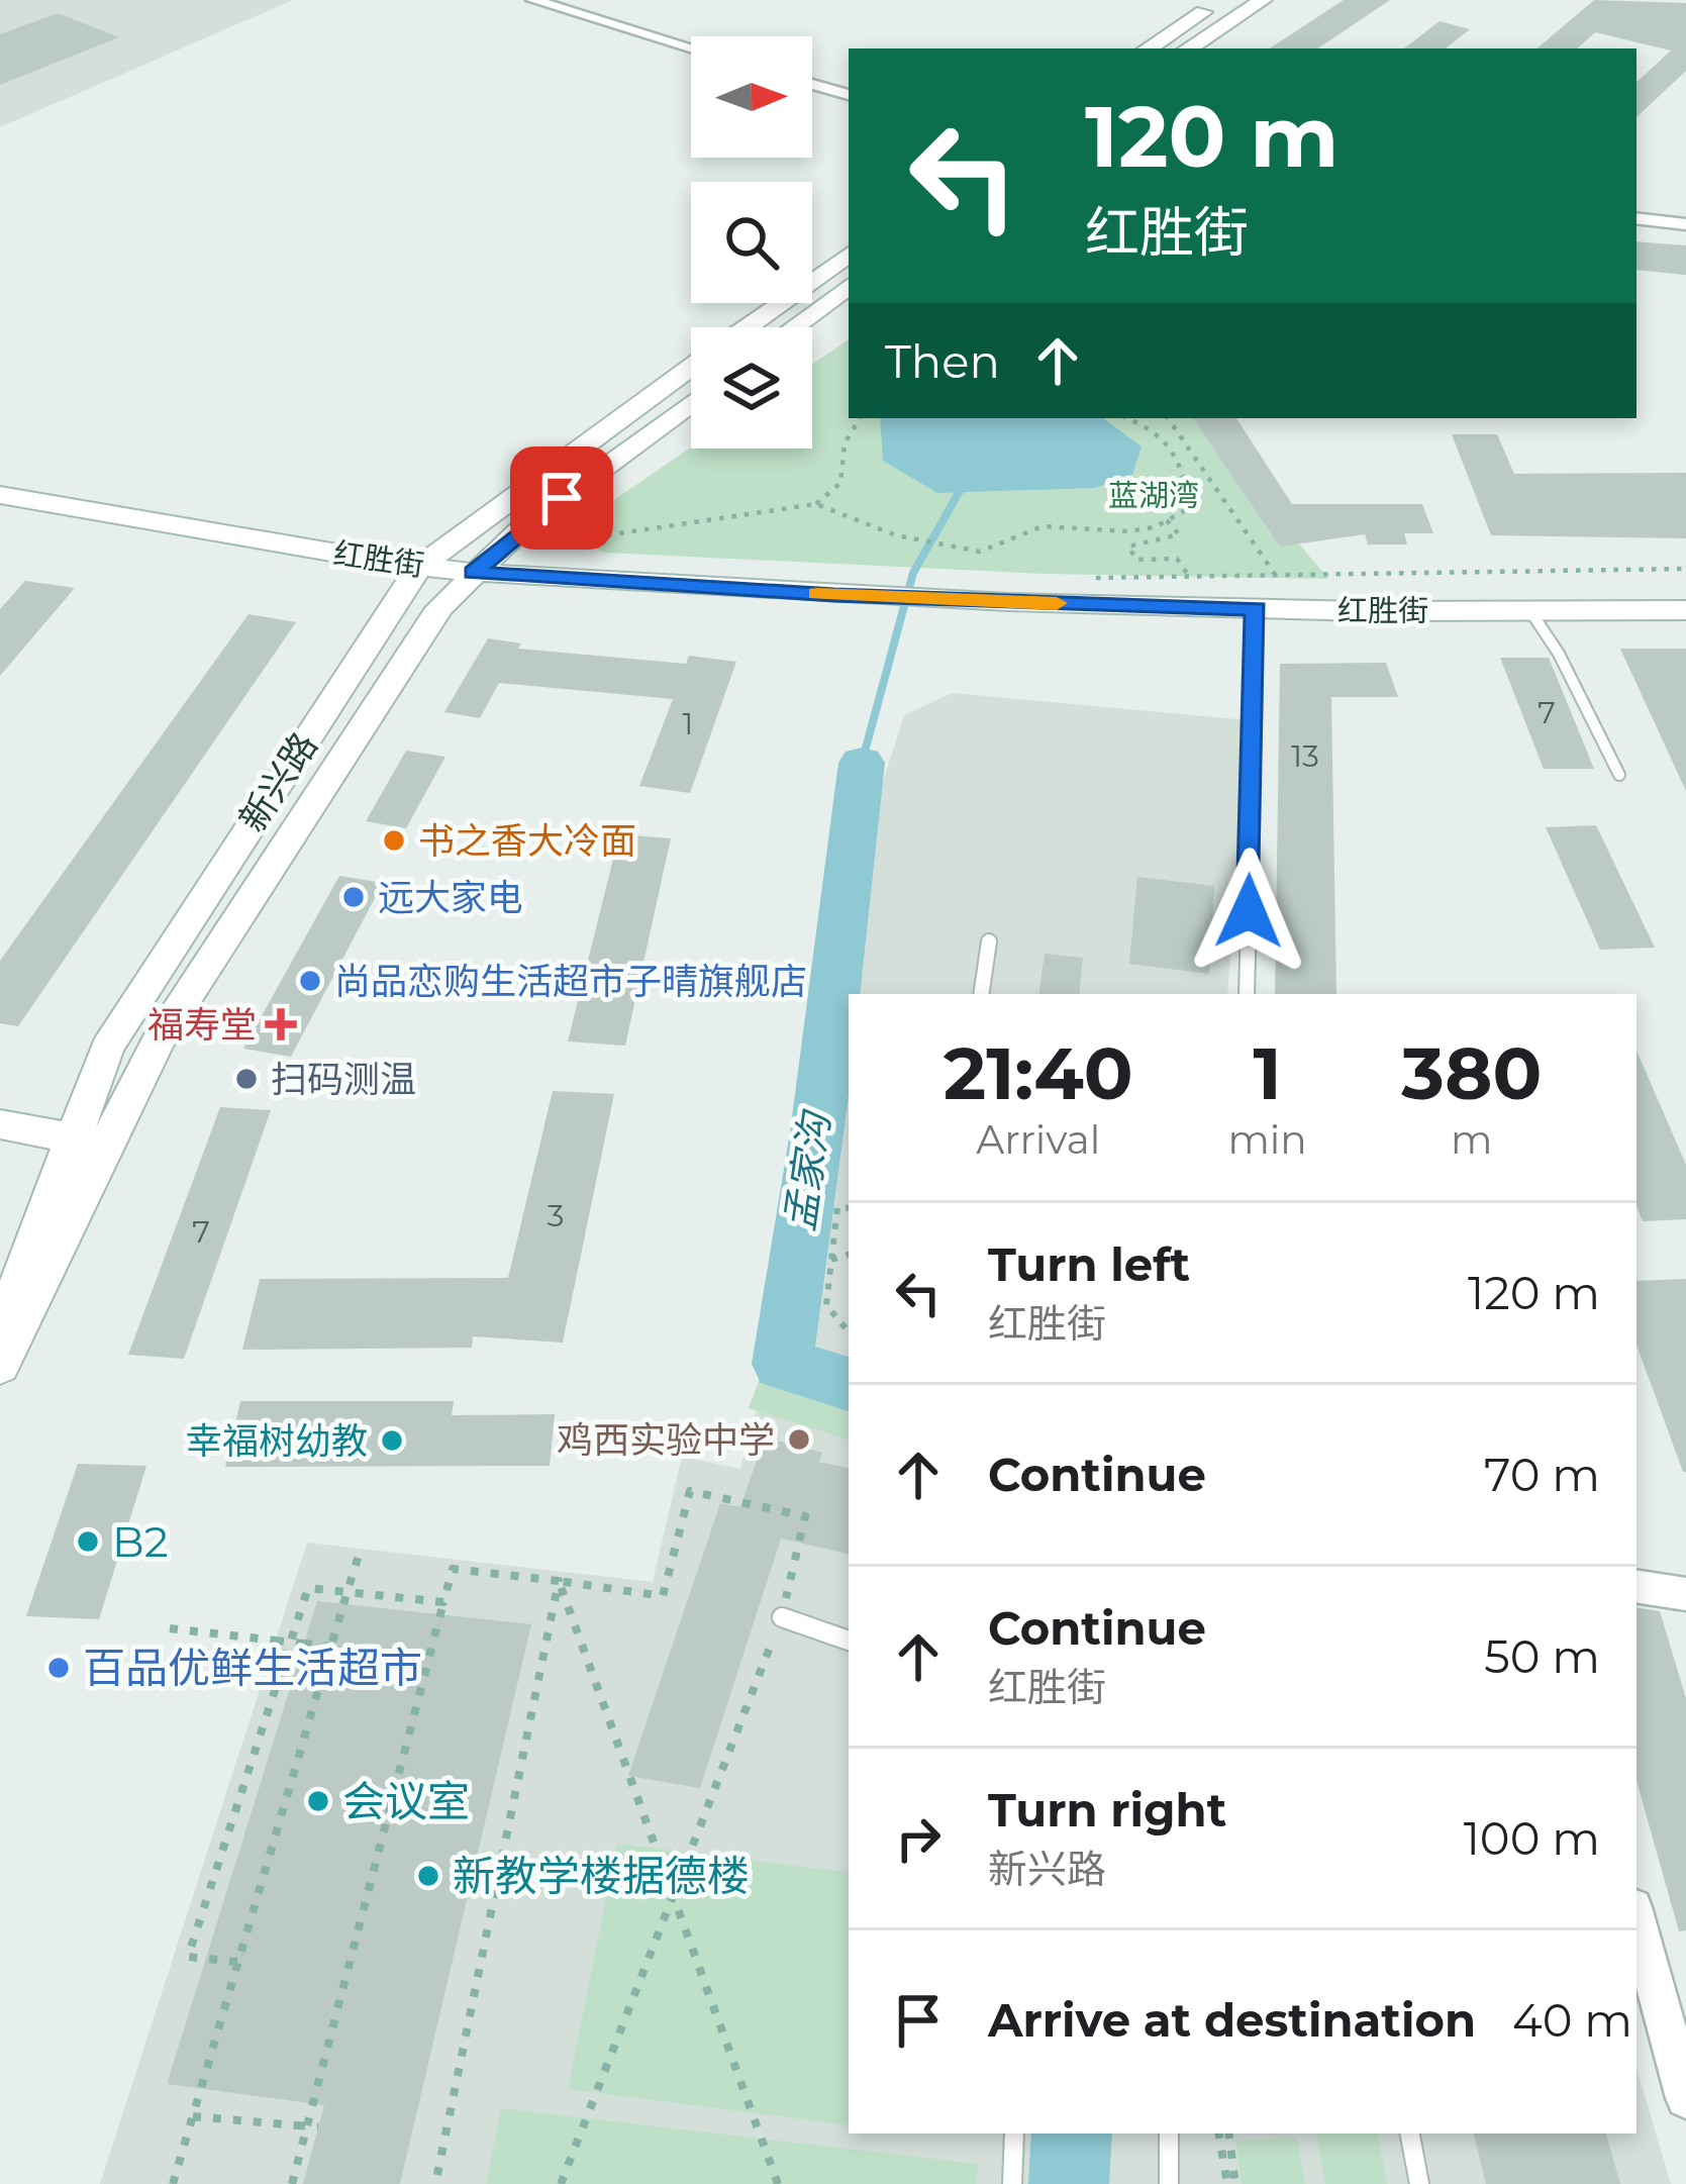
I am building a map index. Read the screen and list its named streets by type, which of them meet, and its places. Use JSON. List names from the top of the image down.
{
  "streets": {
    "street": ["红胜街", "新兴路"]
  },
  "crossings": [
    ["红胜街", "新兴路"]
  ],
  "water": ["孟家沟"],
  "parks": ["蓝湖湾"],
  "places": {
    "other": [
      "书之香大冷面",
      "远大家电",
      "尚品恋购生活超市子晴旗舰店",
      "扫码测温",
      "鸡西实验中学",
      "幸福树幼教",
      "B2",
      "百品优鲜生活超市",
      "会议室",
      "新教学楼据德楼"
    ],
    "health": ["福寿堂"]
  },
  "house_numbers": [
    "7",
    "1",
    "13",
    "3",
    "7"
  ],
  "north": "right",
  "page": {
    "turn": ["120 m", "红胜街"],
    "then": "Then",
    "eta": [
      "21:40",
      "Arrival",
      "1",
      "min",
      "380",
      "m"
    ],
    "list": [
      {
        "name": "Turn left",
        "note": "红胜街",
        "value": "120 m"
      },
      {
        "name": "Continue",
        "value": "70 m"
      },
      {
        "name": "Continue",
        "note": "红胜街",
        "value": "50 m"
      },
      {
        "name": "Turn right",
        "note": "新兴路",
        "value": "100 m"
      },
      {
        "name": "Arrive at destination",
        "value": "40 m"
      }
    ]
  }
}
